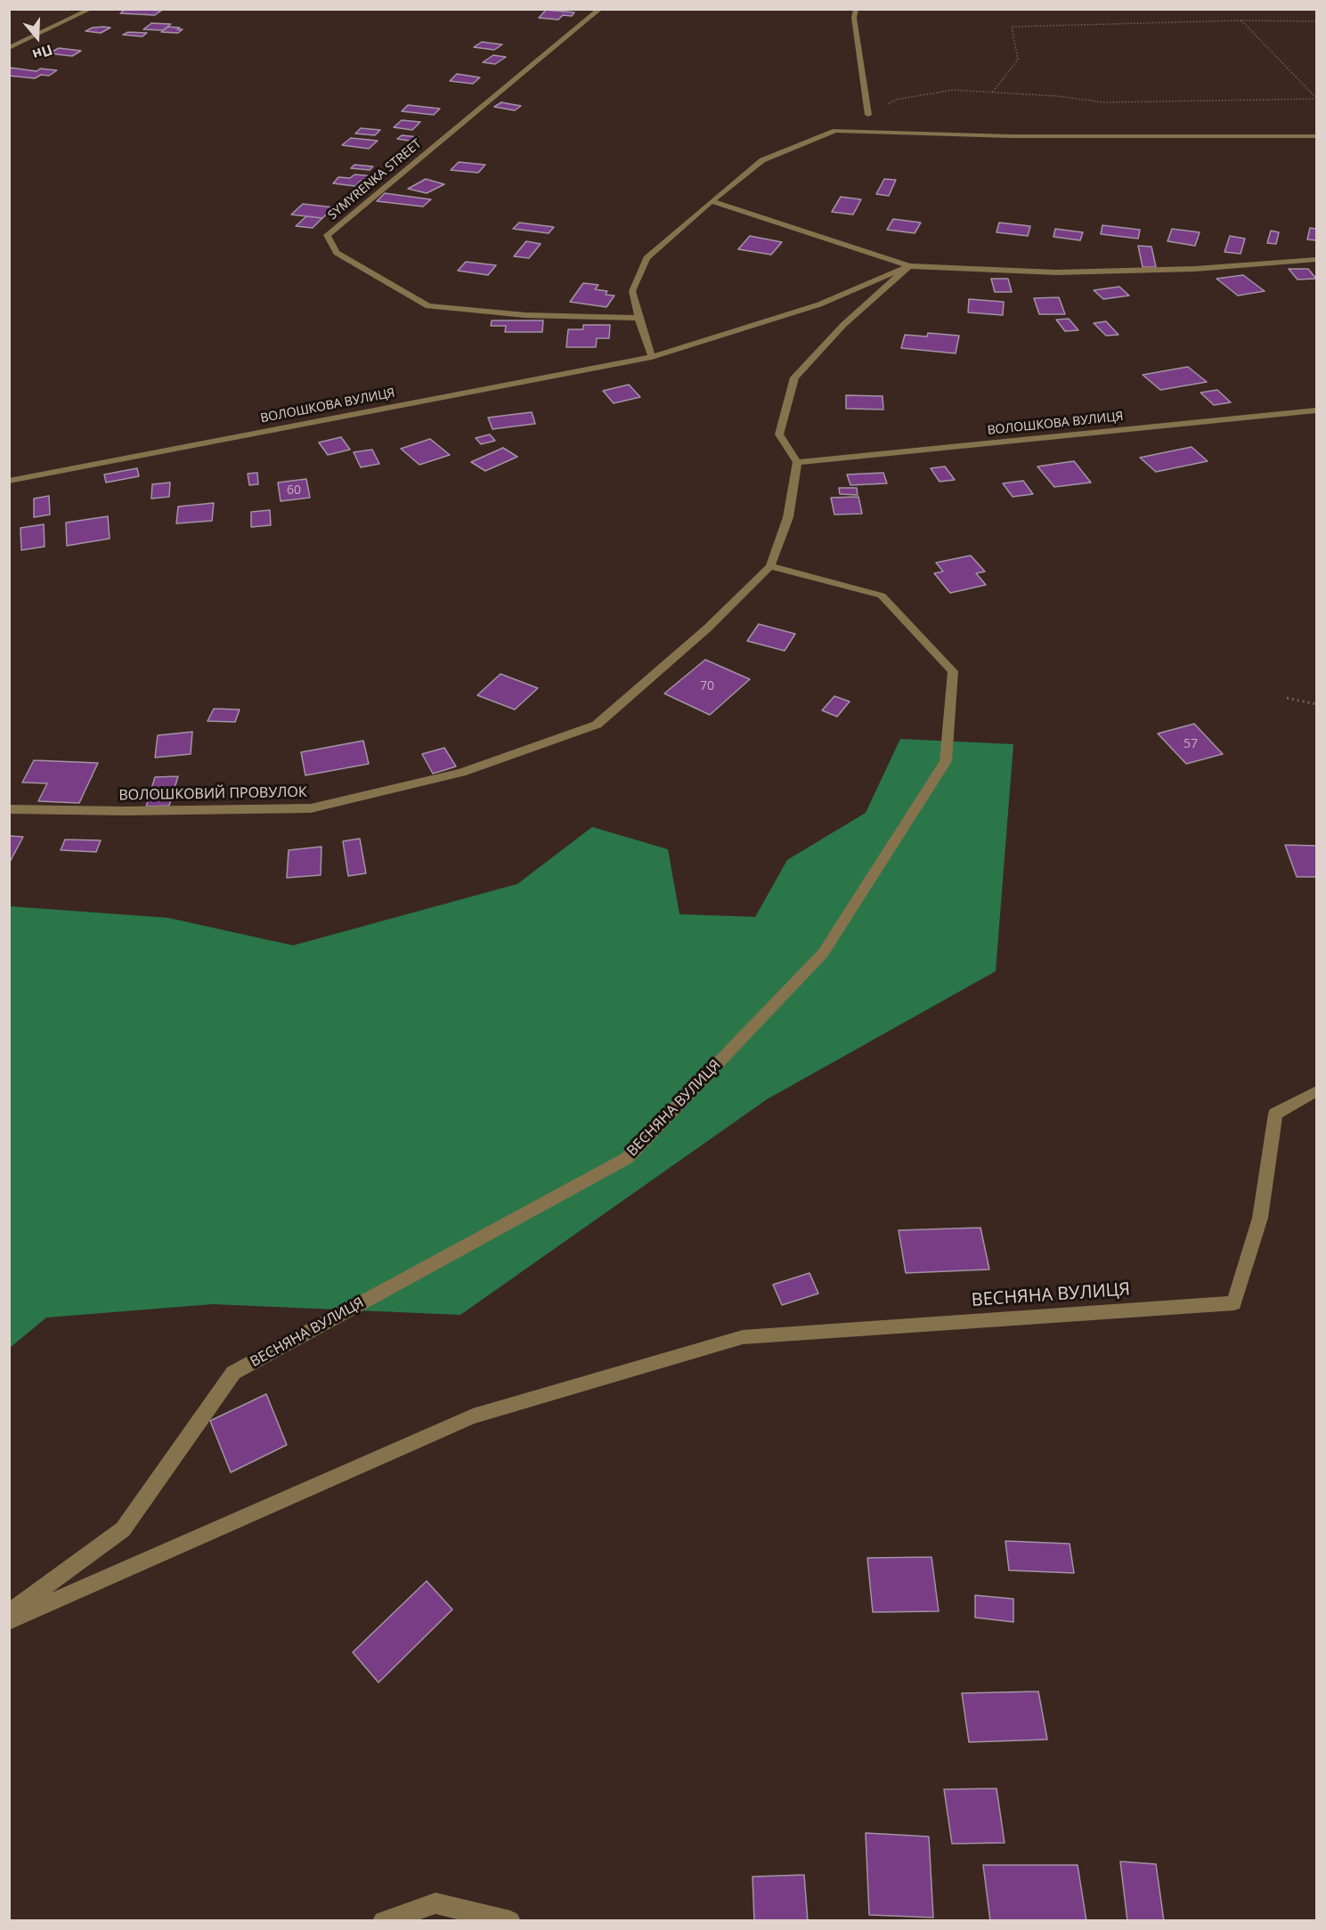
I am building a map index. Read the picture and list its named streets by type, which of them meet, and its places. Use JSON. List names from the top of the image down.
{
  "streets": {
    "street": [
      "SYMYRENKA STREET",
      "ВОЛОШКОВА ВУЛИЦЯ",
      "ВОЛОШКОВИЙ ПРОВУЛОК",
      "ВЕСНЯНА ВУЛИЦЯ"
    ]
  },
  "crossings": [
    ["ВОЛОШКОВИЙ ПРОВУЛОК", "ВЕСНЯНА ВУЛИЦЯ"]
  ],
  "house_numbers": ["60", "70", "57"],
  "north": "bottom"
}
